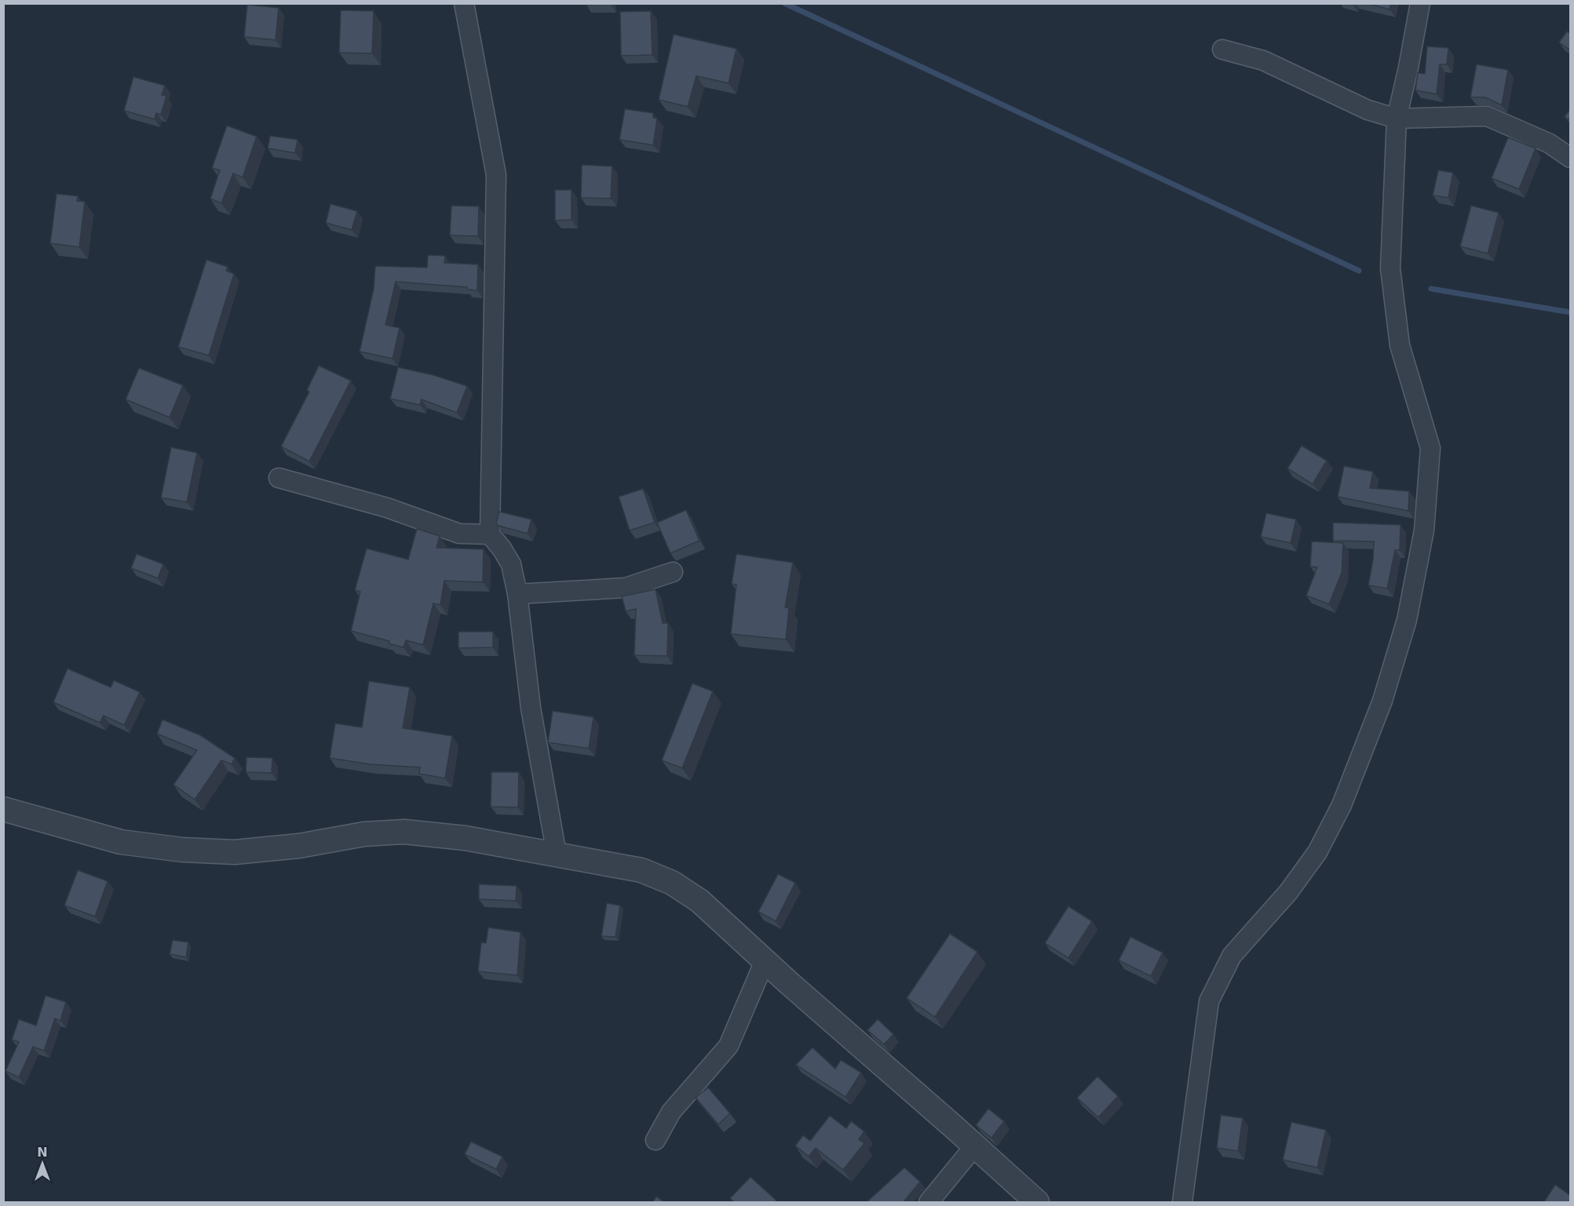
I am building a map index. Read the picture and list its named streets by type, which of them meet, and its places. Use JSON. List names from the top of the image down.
{
  "north": "top"
}
